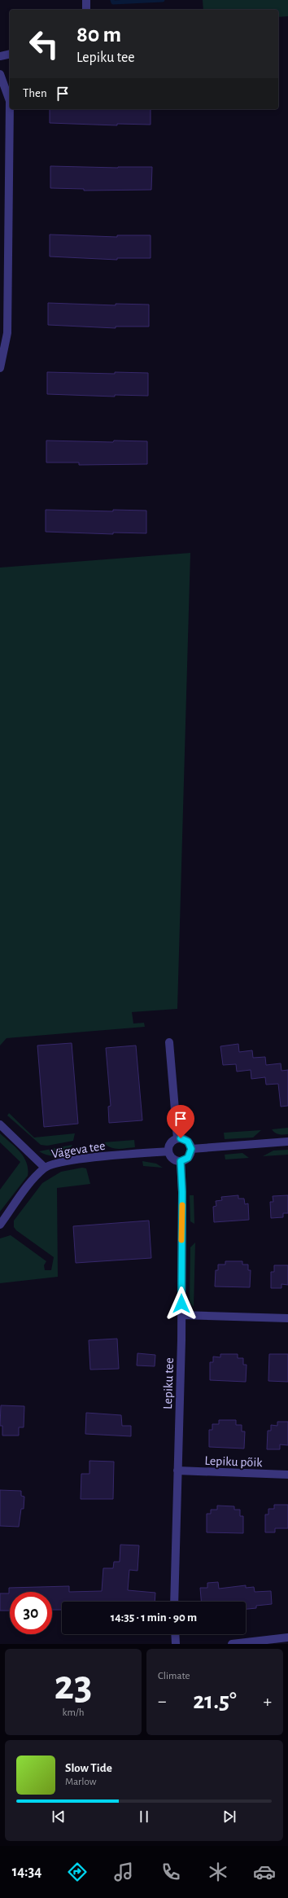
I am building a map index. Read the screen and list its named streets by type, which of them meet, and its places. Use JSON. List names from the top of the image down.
{
  "streets": {
    "street": ["Vägeva tee", "Lepiku tee", "Lepiku põik"]
  },
  "crossings": [
    ["Vägeva tee", "Lepiku tee"],
    ["Lepiku tee", "Lepiku põik"]
  ],
  "page": {
    "turn": ["80 m", "Lepiku tee"],
    "then": "Then",
    "limit": "30",
    "trip": "14:35 · 1 min · 90 m",
    "tile": [
      ["23", "km/h"],
      "Climate"
    ],
    "heat": ["−", "21.5°", "+"],
    "song": ["Slow Tide", "Marlow"],
    "tabs": "14:34"
  }
}
